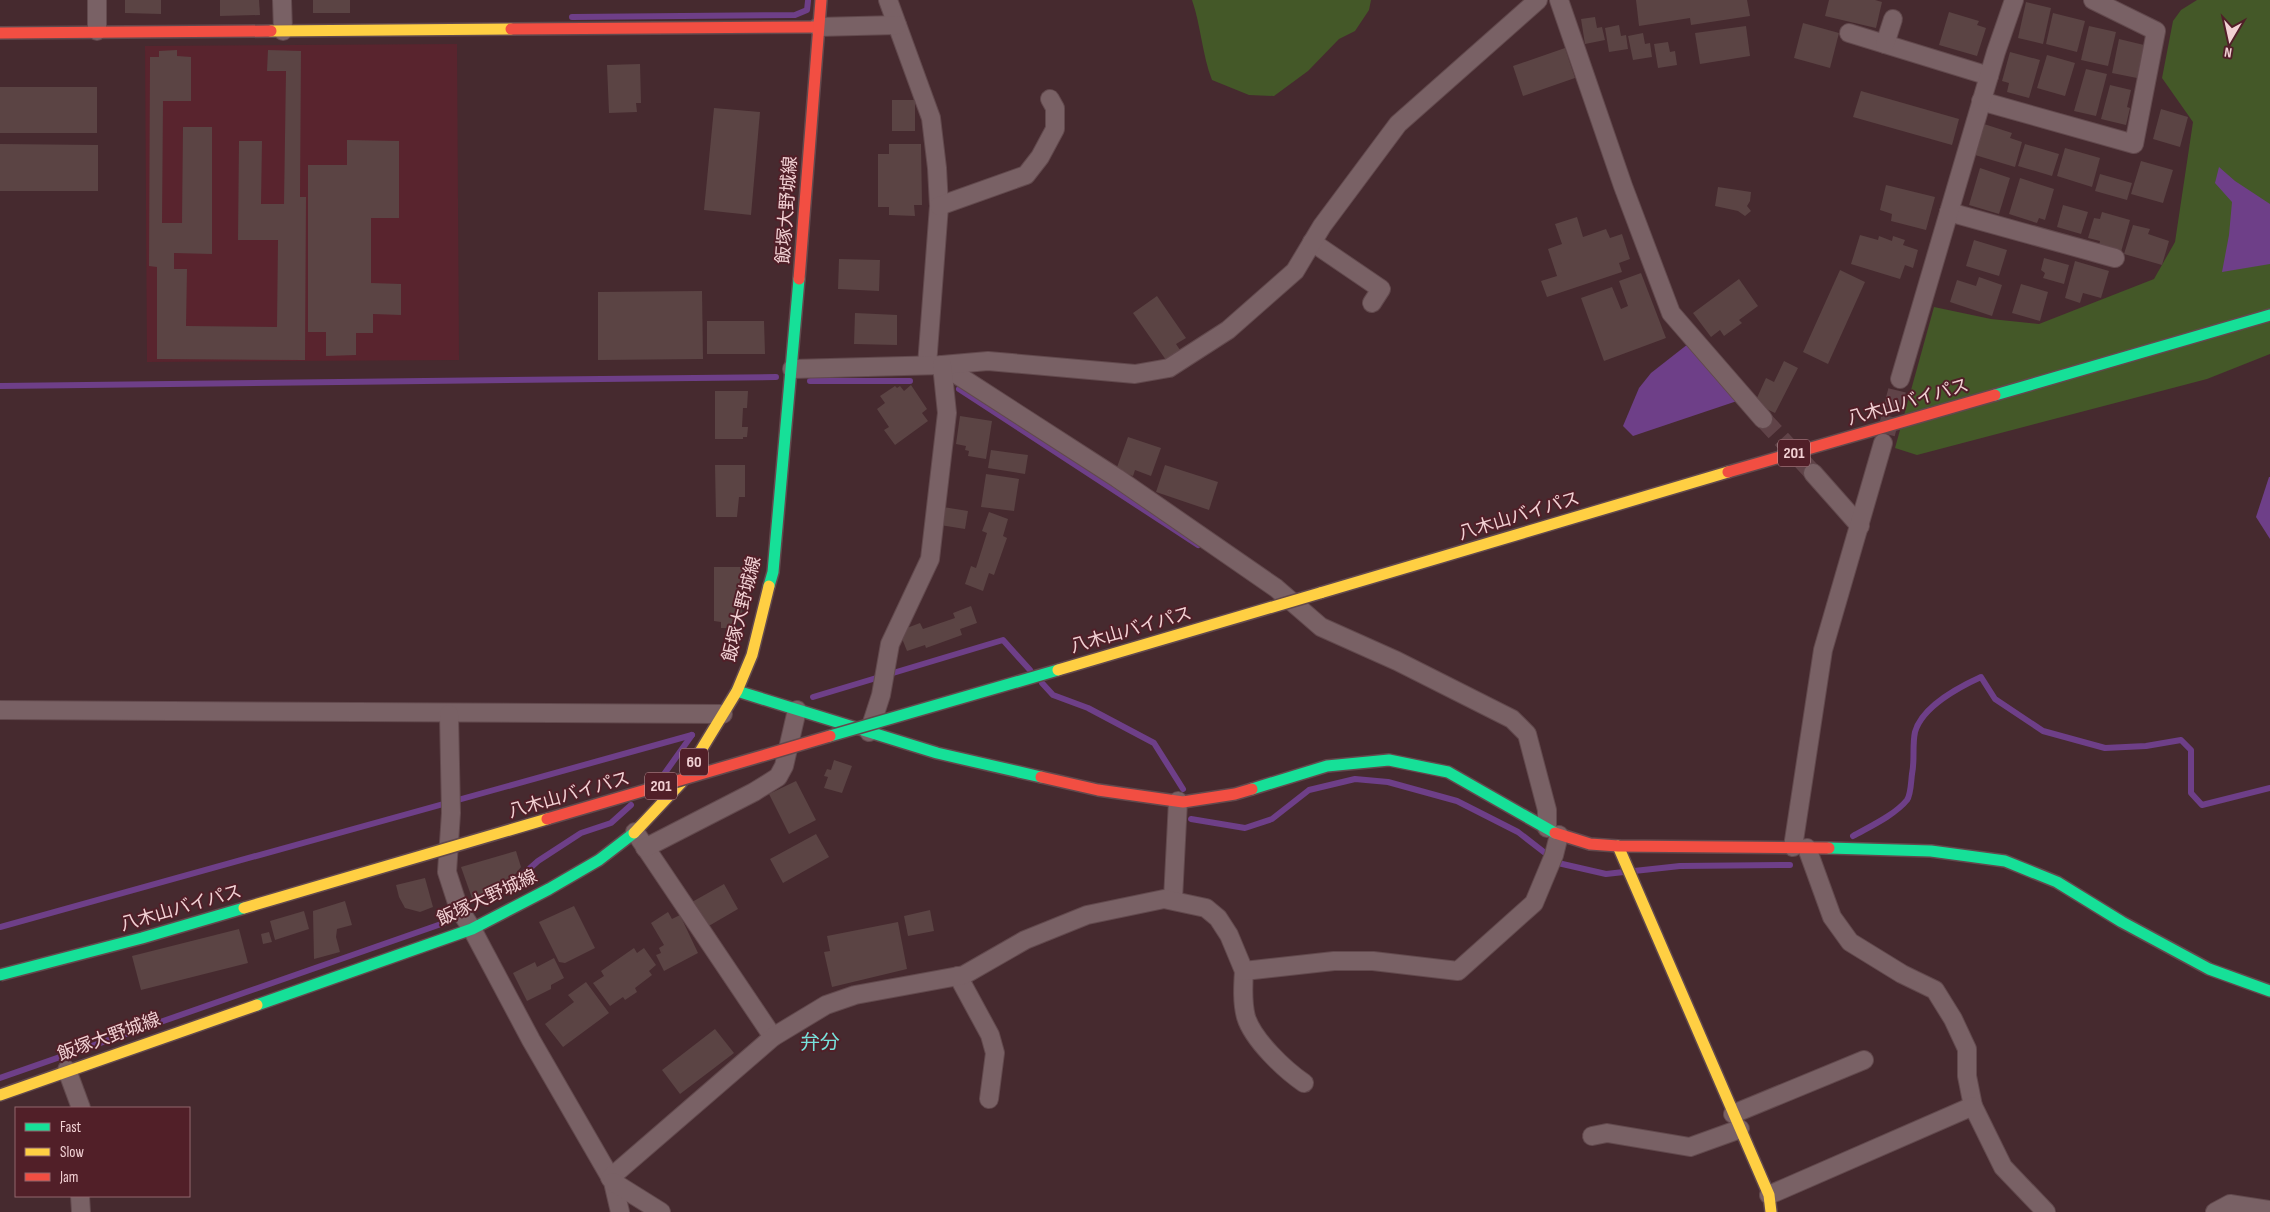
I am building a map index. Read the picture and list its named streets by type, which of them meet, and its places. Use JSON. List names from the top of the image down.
{
  "streets": {
    "main road": [
      "飯塚大野城線",
      "八木山バイパス",
      "201",
      "60"
    ]
  },
  "districts": ["弁分"],
  "legend": ["Fast", "Slow", "Jam"],
  "north": "bottom"
}
